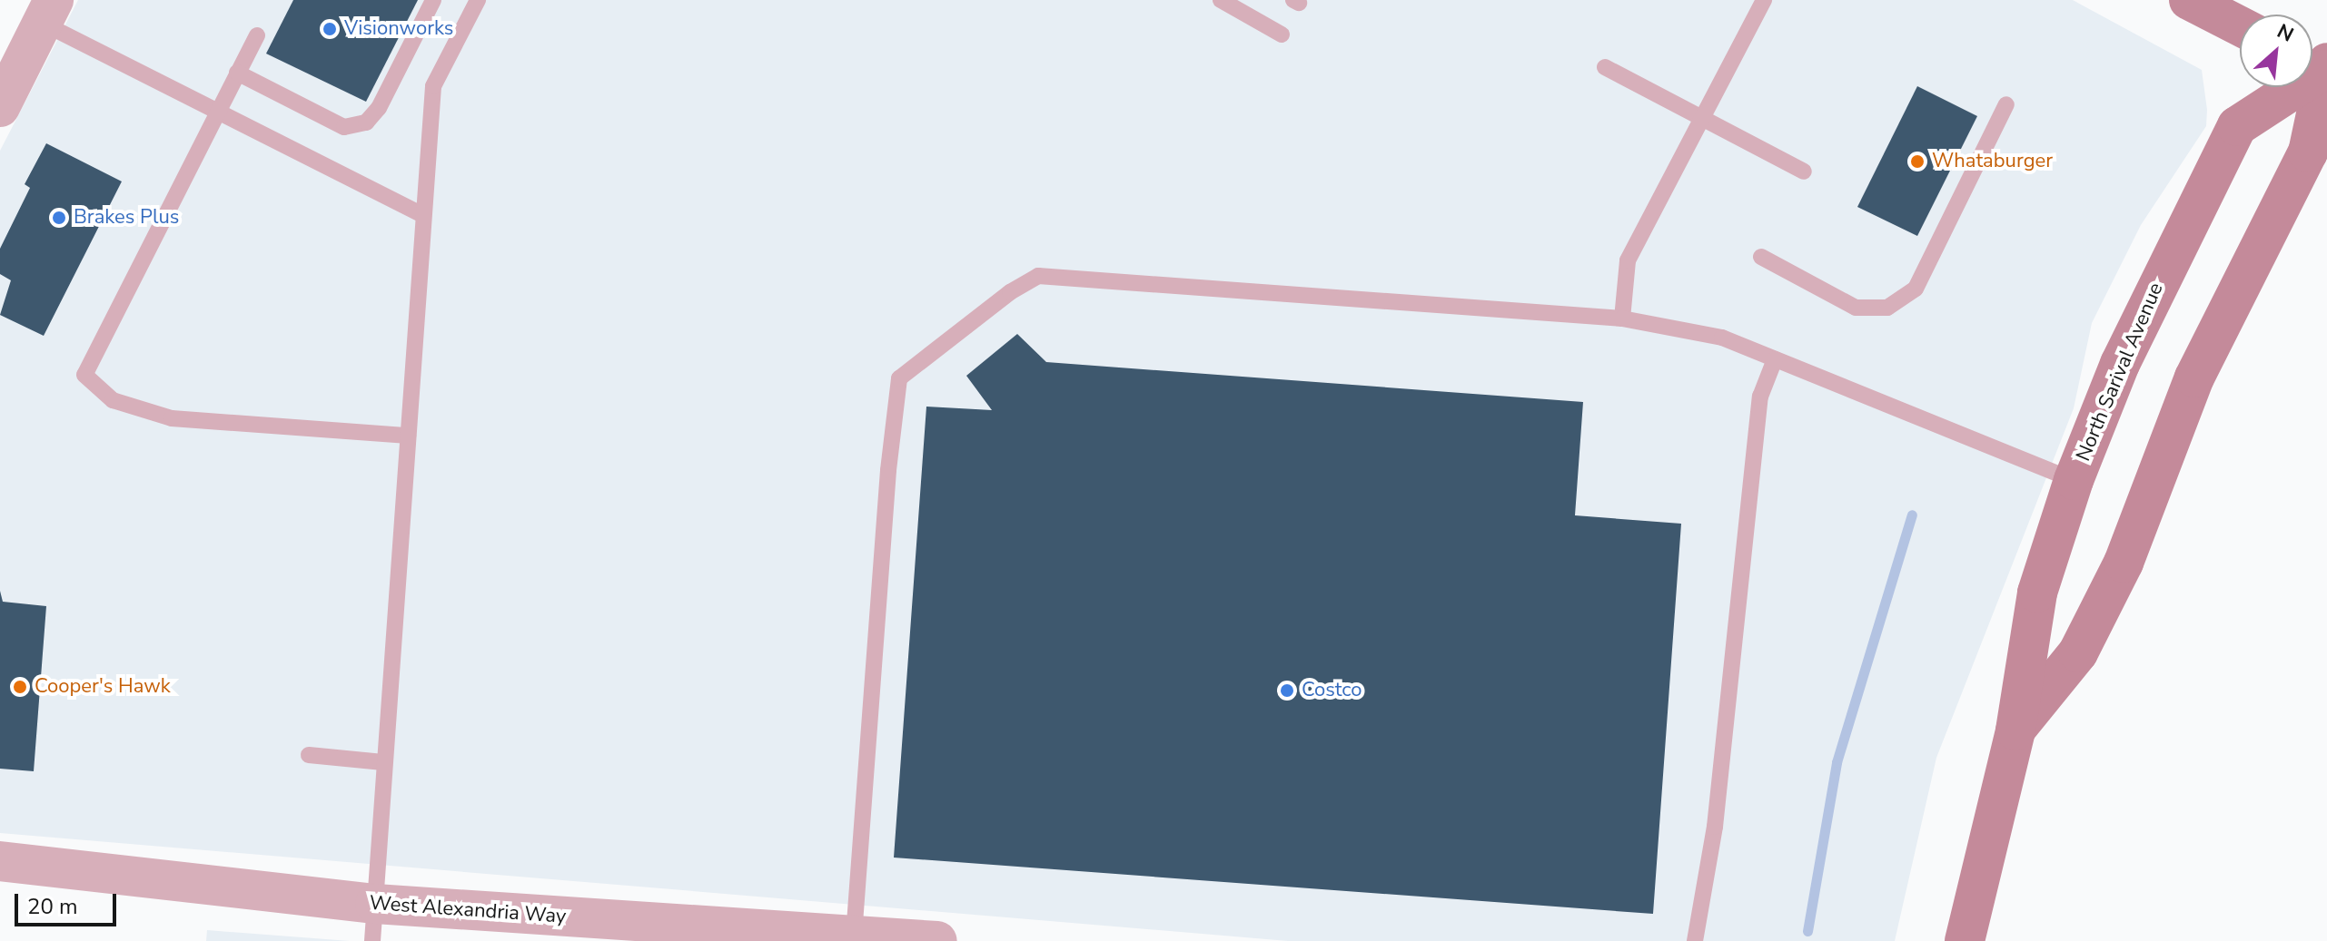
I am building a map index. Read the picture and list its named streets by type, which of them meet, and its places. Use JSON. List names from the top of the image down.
{
  "streets": {
    "main road": ["North Sarival Avenue"],
    "street": ["West Alexandria Way"]
  },
  "places": [
    "Visionworks",
    "Whataburger",
    "Brakes Plus",
    "Cooper's Hawk",
    "Costco"
  ],
  "scale_bar": "20 m",
  "north": "top right"
}
